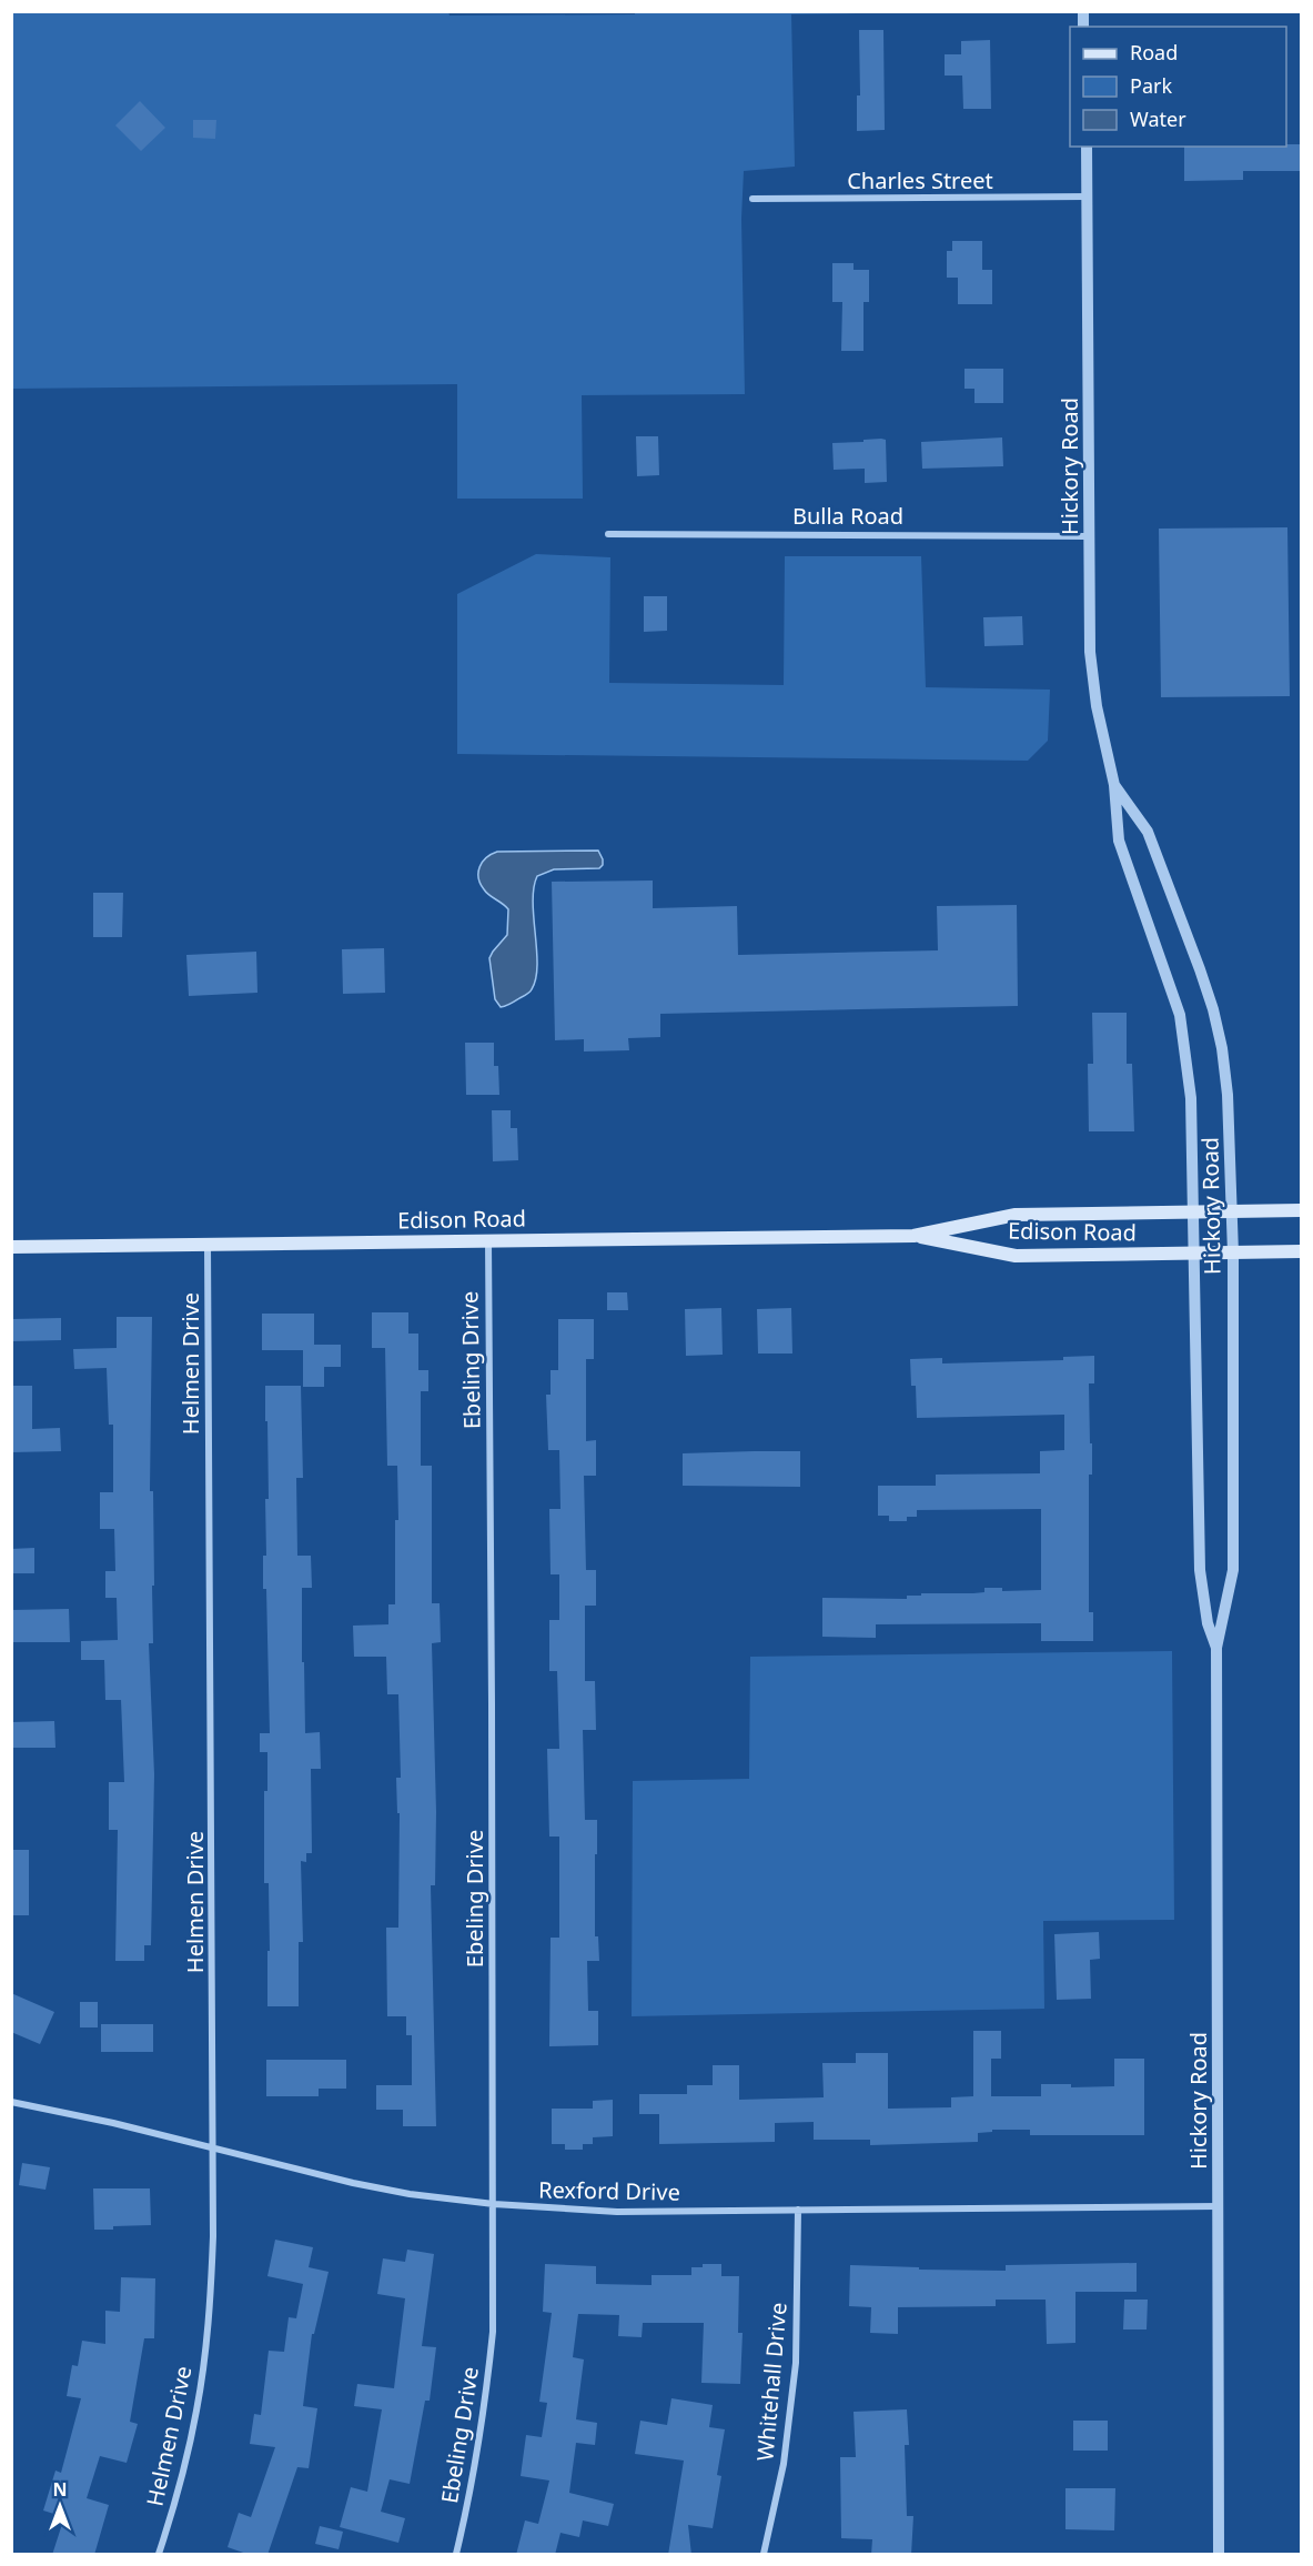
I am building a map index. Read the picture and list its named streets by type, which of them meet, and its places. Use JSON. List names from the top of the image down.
{
  "streets": {
    "main road": ["Edison Road"],
    "street": [
      "Charles Street",
      "Hickory Road",
      "Bulla Road",
      "Ebeling Drive",
      "Helmen Drive",
      "Rexford Drive",
      "Whitehall Drive"
    ]
  },
  "crossings": [
    ["Charles Street", "Hickory Road"],
    ["Hickory Road", "Bulla Road"],
    ["Hickory Road", "Edison Road"],
    ["Hickory Road", "Rexford Drive"],
    ["Edison Road", "Ebeling Drive"],
    ["Edison Road", "Helmen Drive"],
    ["Ebeling Drive", "Rexford Drive"],
    ["Helmen Drive", "Rexford Drive"],
    ["Rexford Drive", "Whitehall Drive"]
  ],
  "legend": ["Road", "Park", "Water"],
  "north": "top"
}
